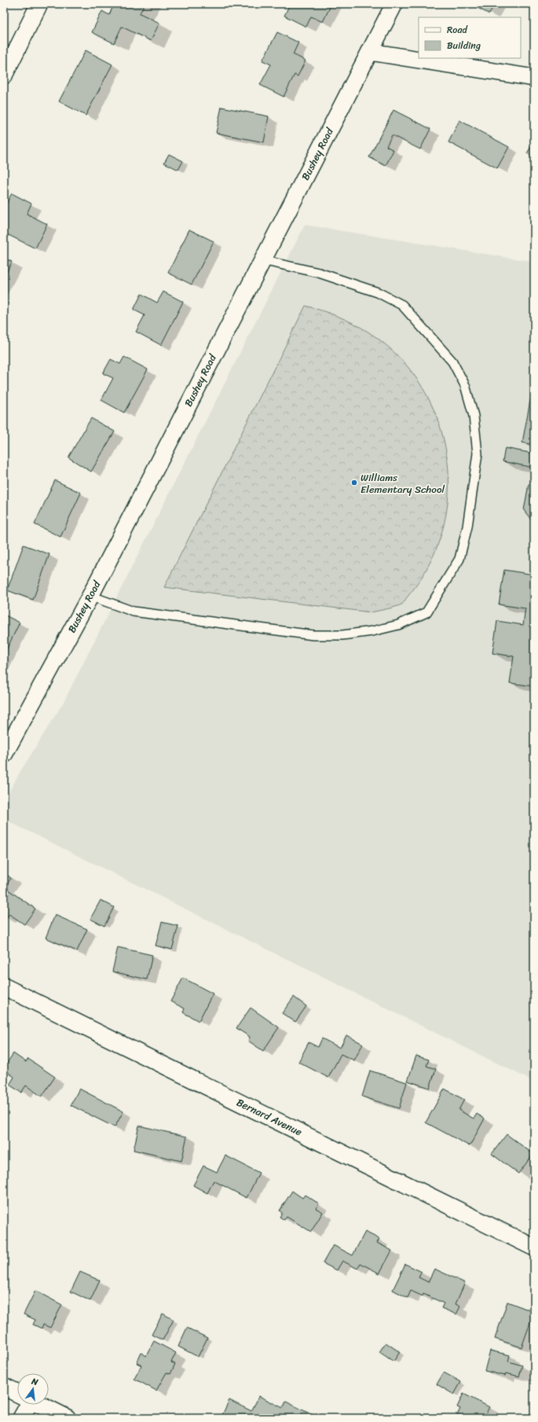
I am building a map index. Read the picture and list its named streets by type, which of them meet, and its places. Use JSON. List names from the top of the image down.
{
  "streets": {
    "street": ["Bushey Road", "Bernard Avenue"]
  },
  "places": ["Williams Elementary School"],
  "legend": ["Road", "Building"],
  "north": "top"
}
